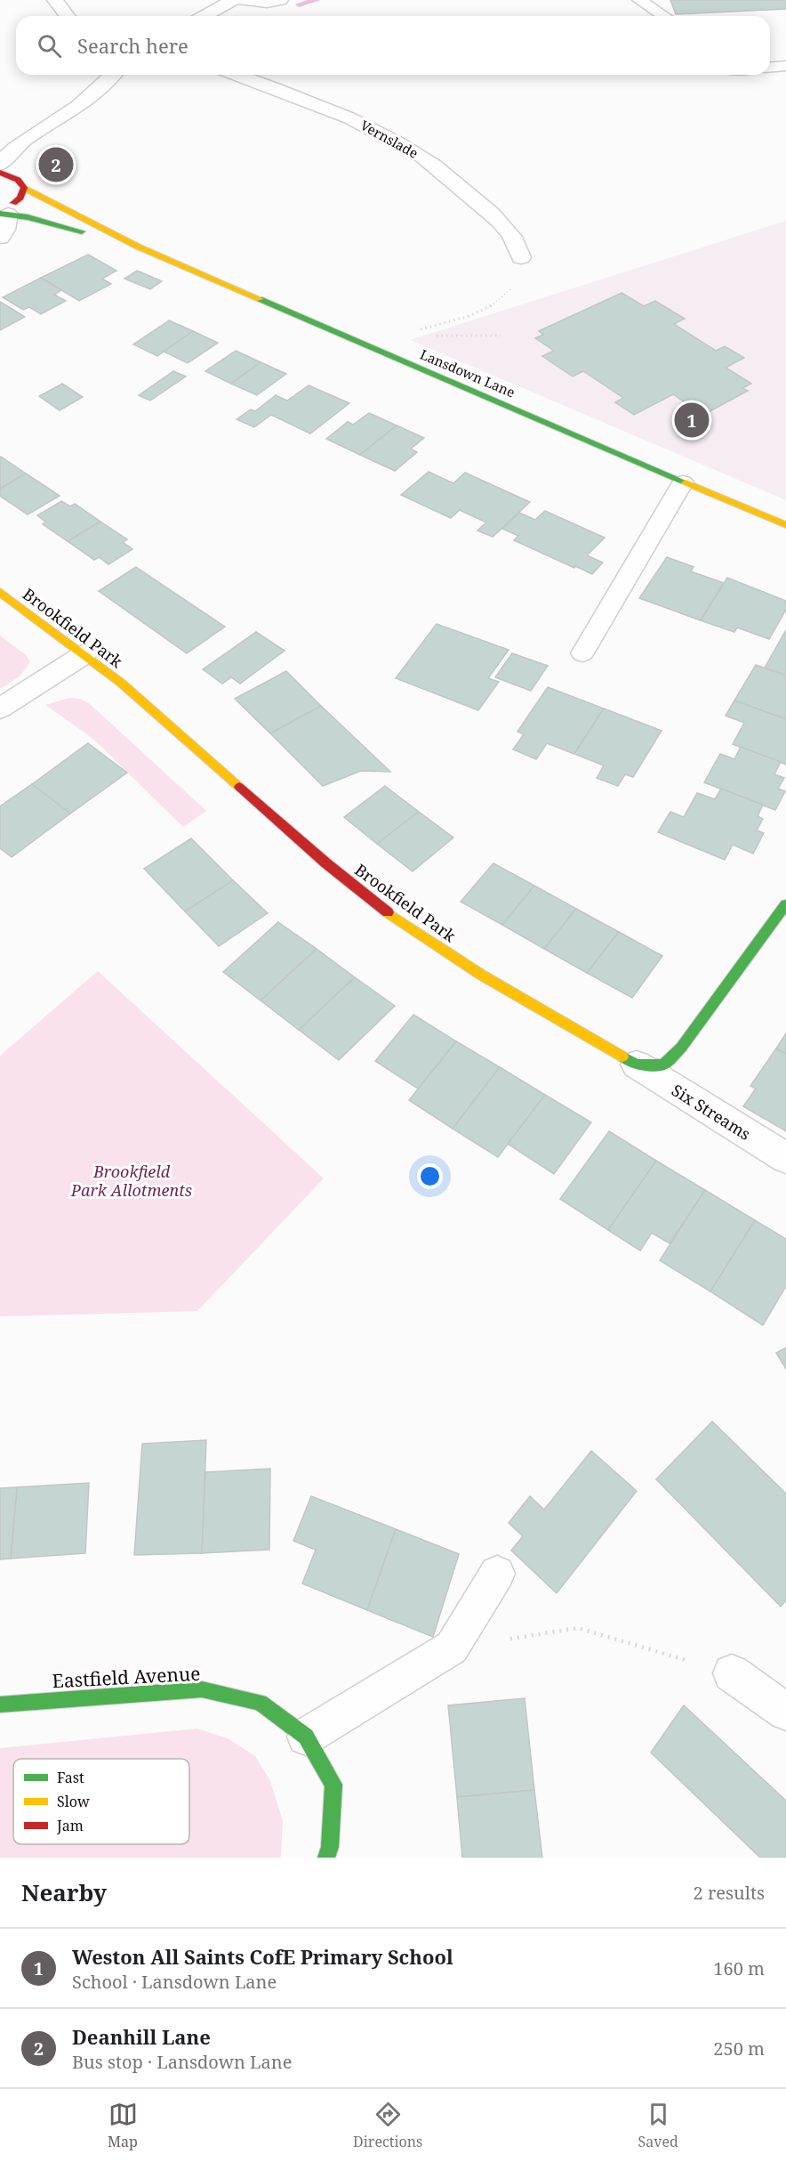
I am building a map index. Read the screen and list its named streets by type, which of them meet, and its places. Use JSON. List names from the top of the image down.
{
  "streets": {
    "street": [
      "Vernslade",
      "Lansdown Lane",
      "Brookfield Park",
      "Six Streams",
      "Eastfield Avenue"
    ]
  },
  "crossings": [
    ["Brookfield Park", "Six Streams"]
  ],
  "parks": ["Brookfield Park Allotments"],
  "legend": ["Fast", "Slow", "Jam"],
  "page": {
    "search": "Search here",
    "pins": ["2", "1"],
    "heading": ["Nearby", "2 results"],
    "list": [
      {
        "mark": "1",
        "name": "Weston All Saints CofE Primary School",
        "note": "School · Lansdown Lane",
        "value": "160 m"
      },
      {
        "mark": "2",
        "name": "Deanhill Lane",
        "note": "Bus stop · Lansdown Lane",
        "value": "250 m"
      }
    ],
    "nav": ["Map", "Directions", "Saved"]
  }
}
